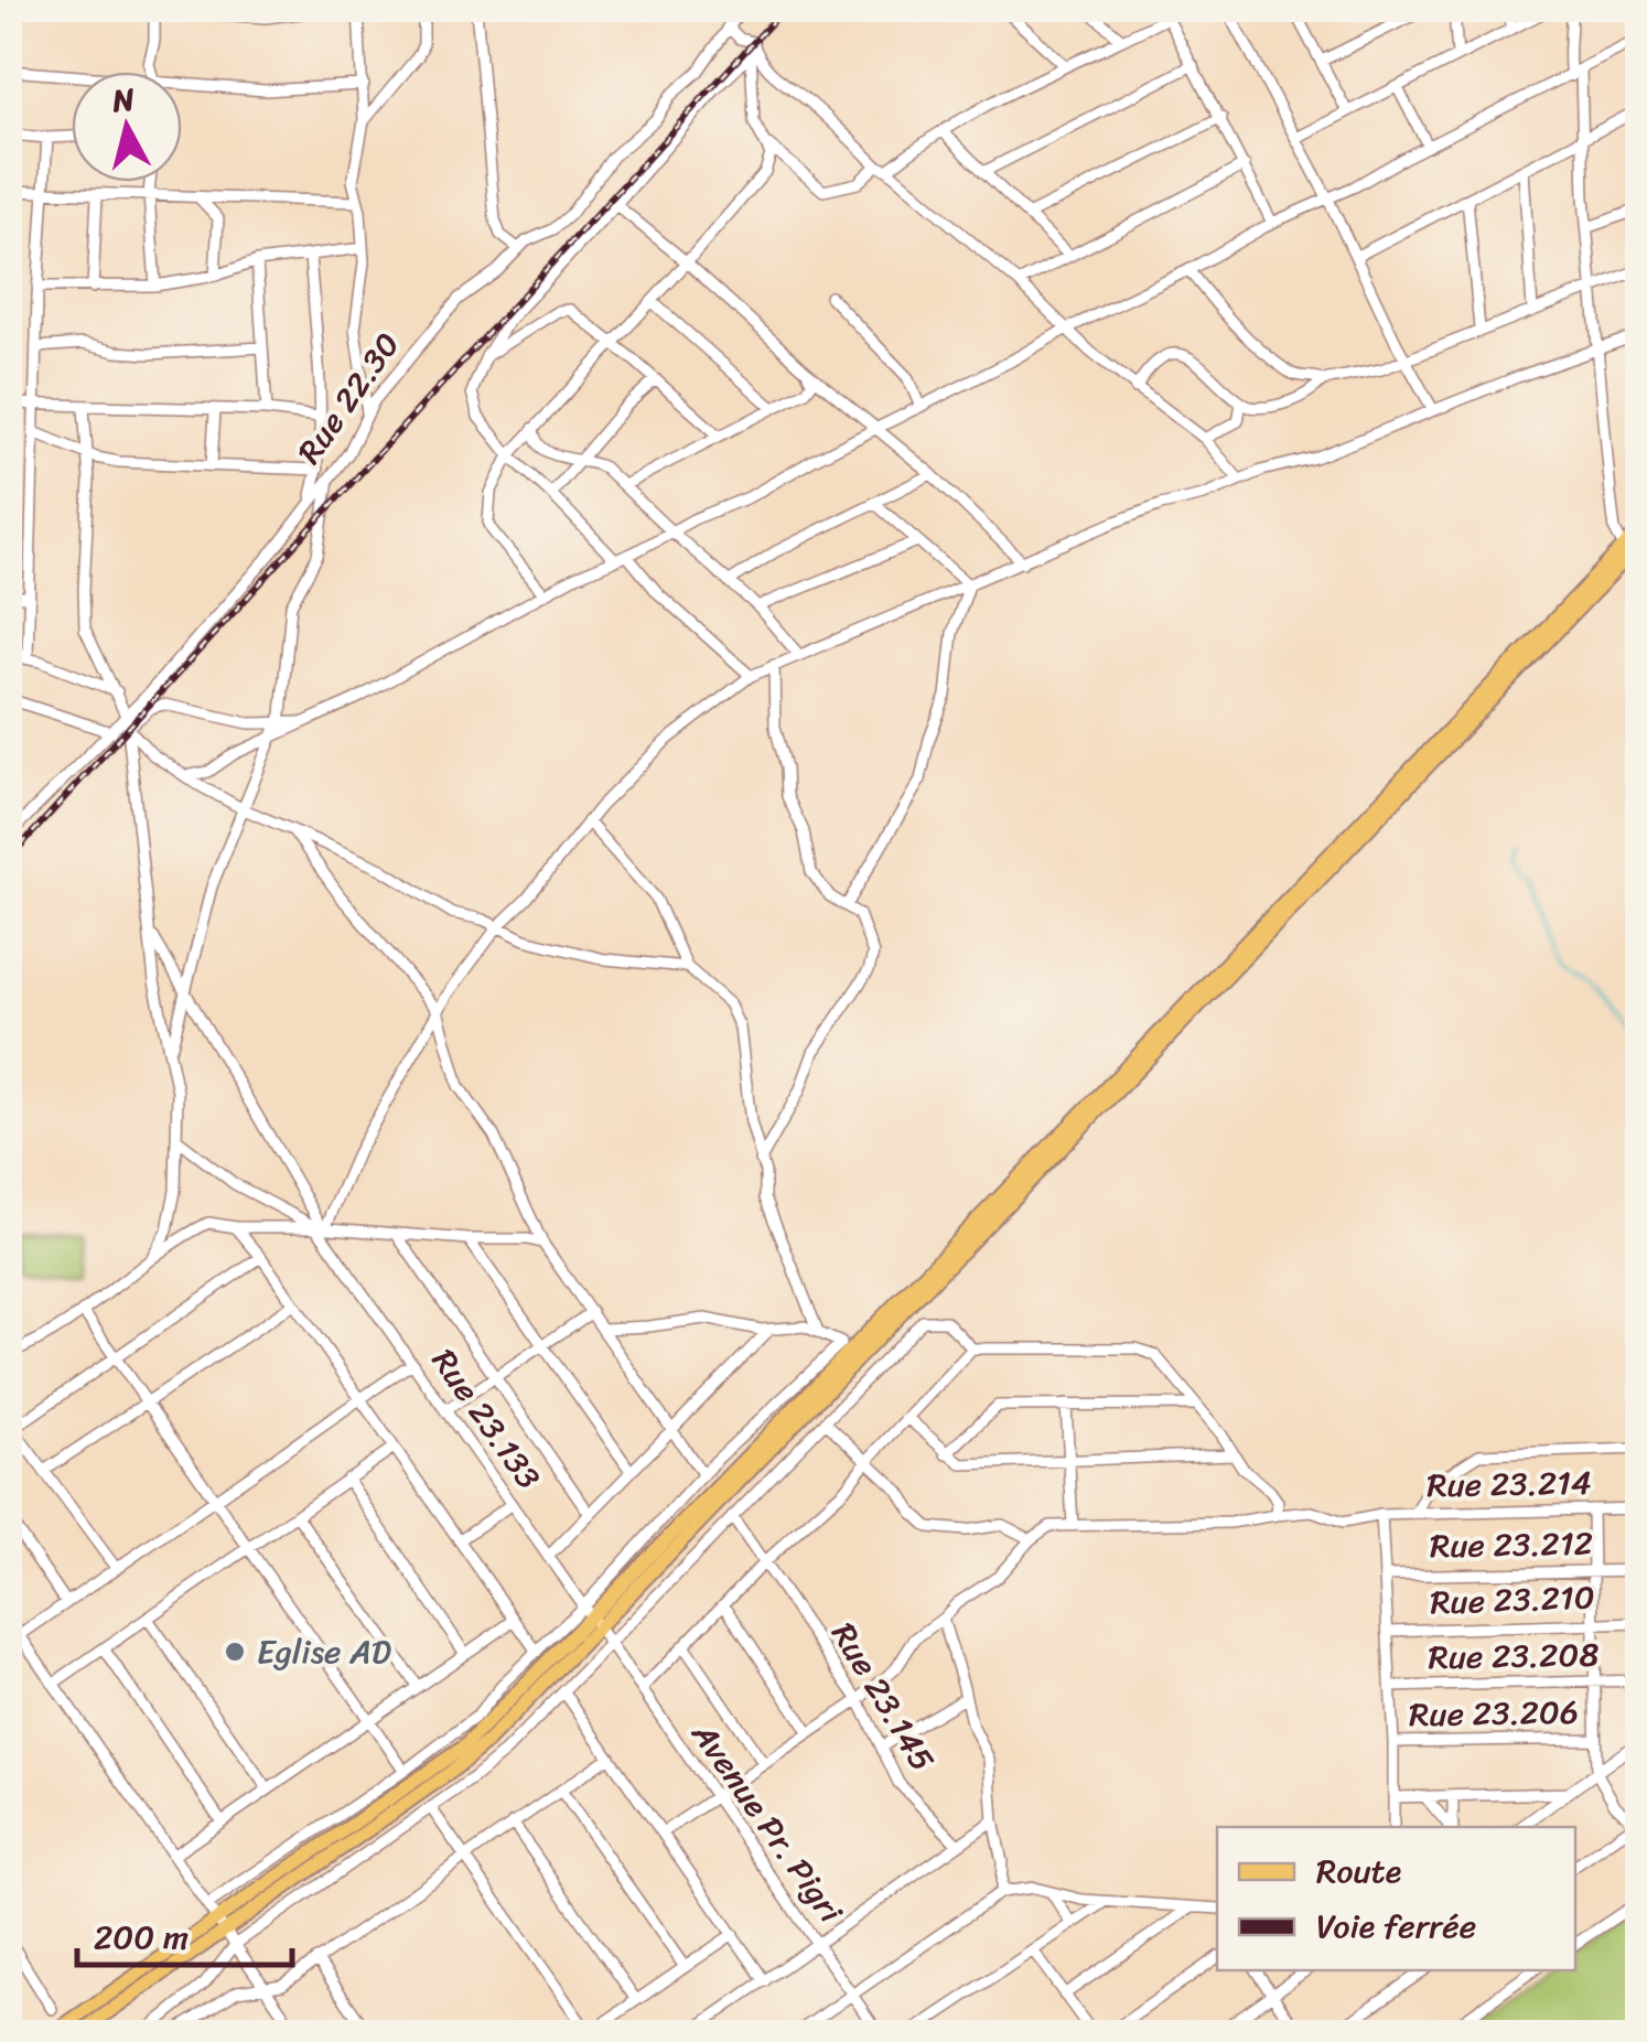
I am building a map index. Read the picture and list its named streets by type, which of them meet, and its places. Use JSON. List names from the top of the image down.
{
  "streets": {
    "street": [
      "Rue 22.30",
      "Rue 23.133",
      "Rue 23.214",
      "Rue 23.212",
      "Rue 23.210",
      "Rue 23.208",
      "Rue 23.145",
      "Rue 23.206",
      "Avenue Pr. Pigri"
    ]
  },
  "crossings": [
    ["Rue 23.133", "Avenue Pr. Pigri"]
  ],
  "places": ["Eglise AD"],
  "legend": ["Route", "Voie ferrée"],
  "scale_bar": "200 m",
  "north": "top"
}
